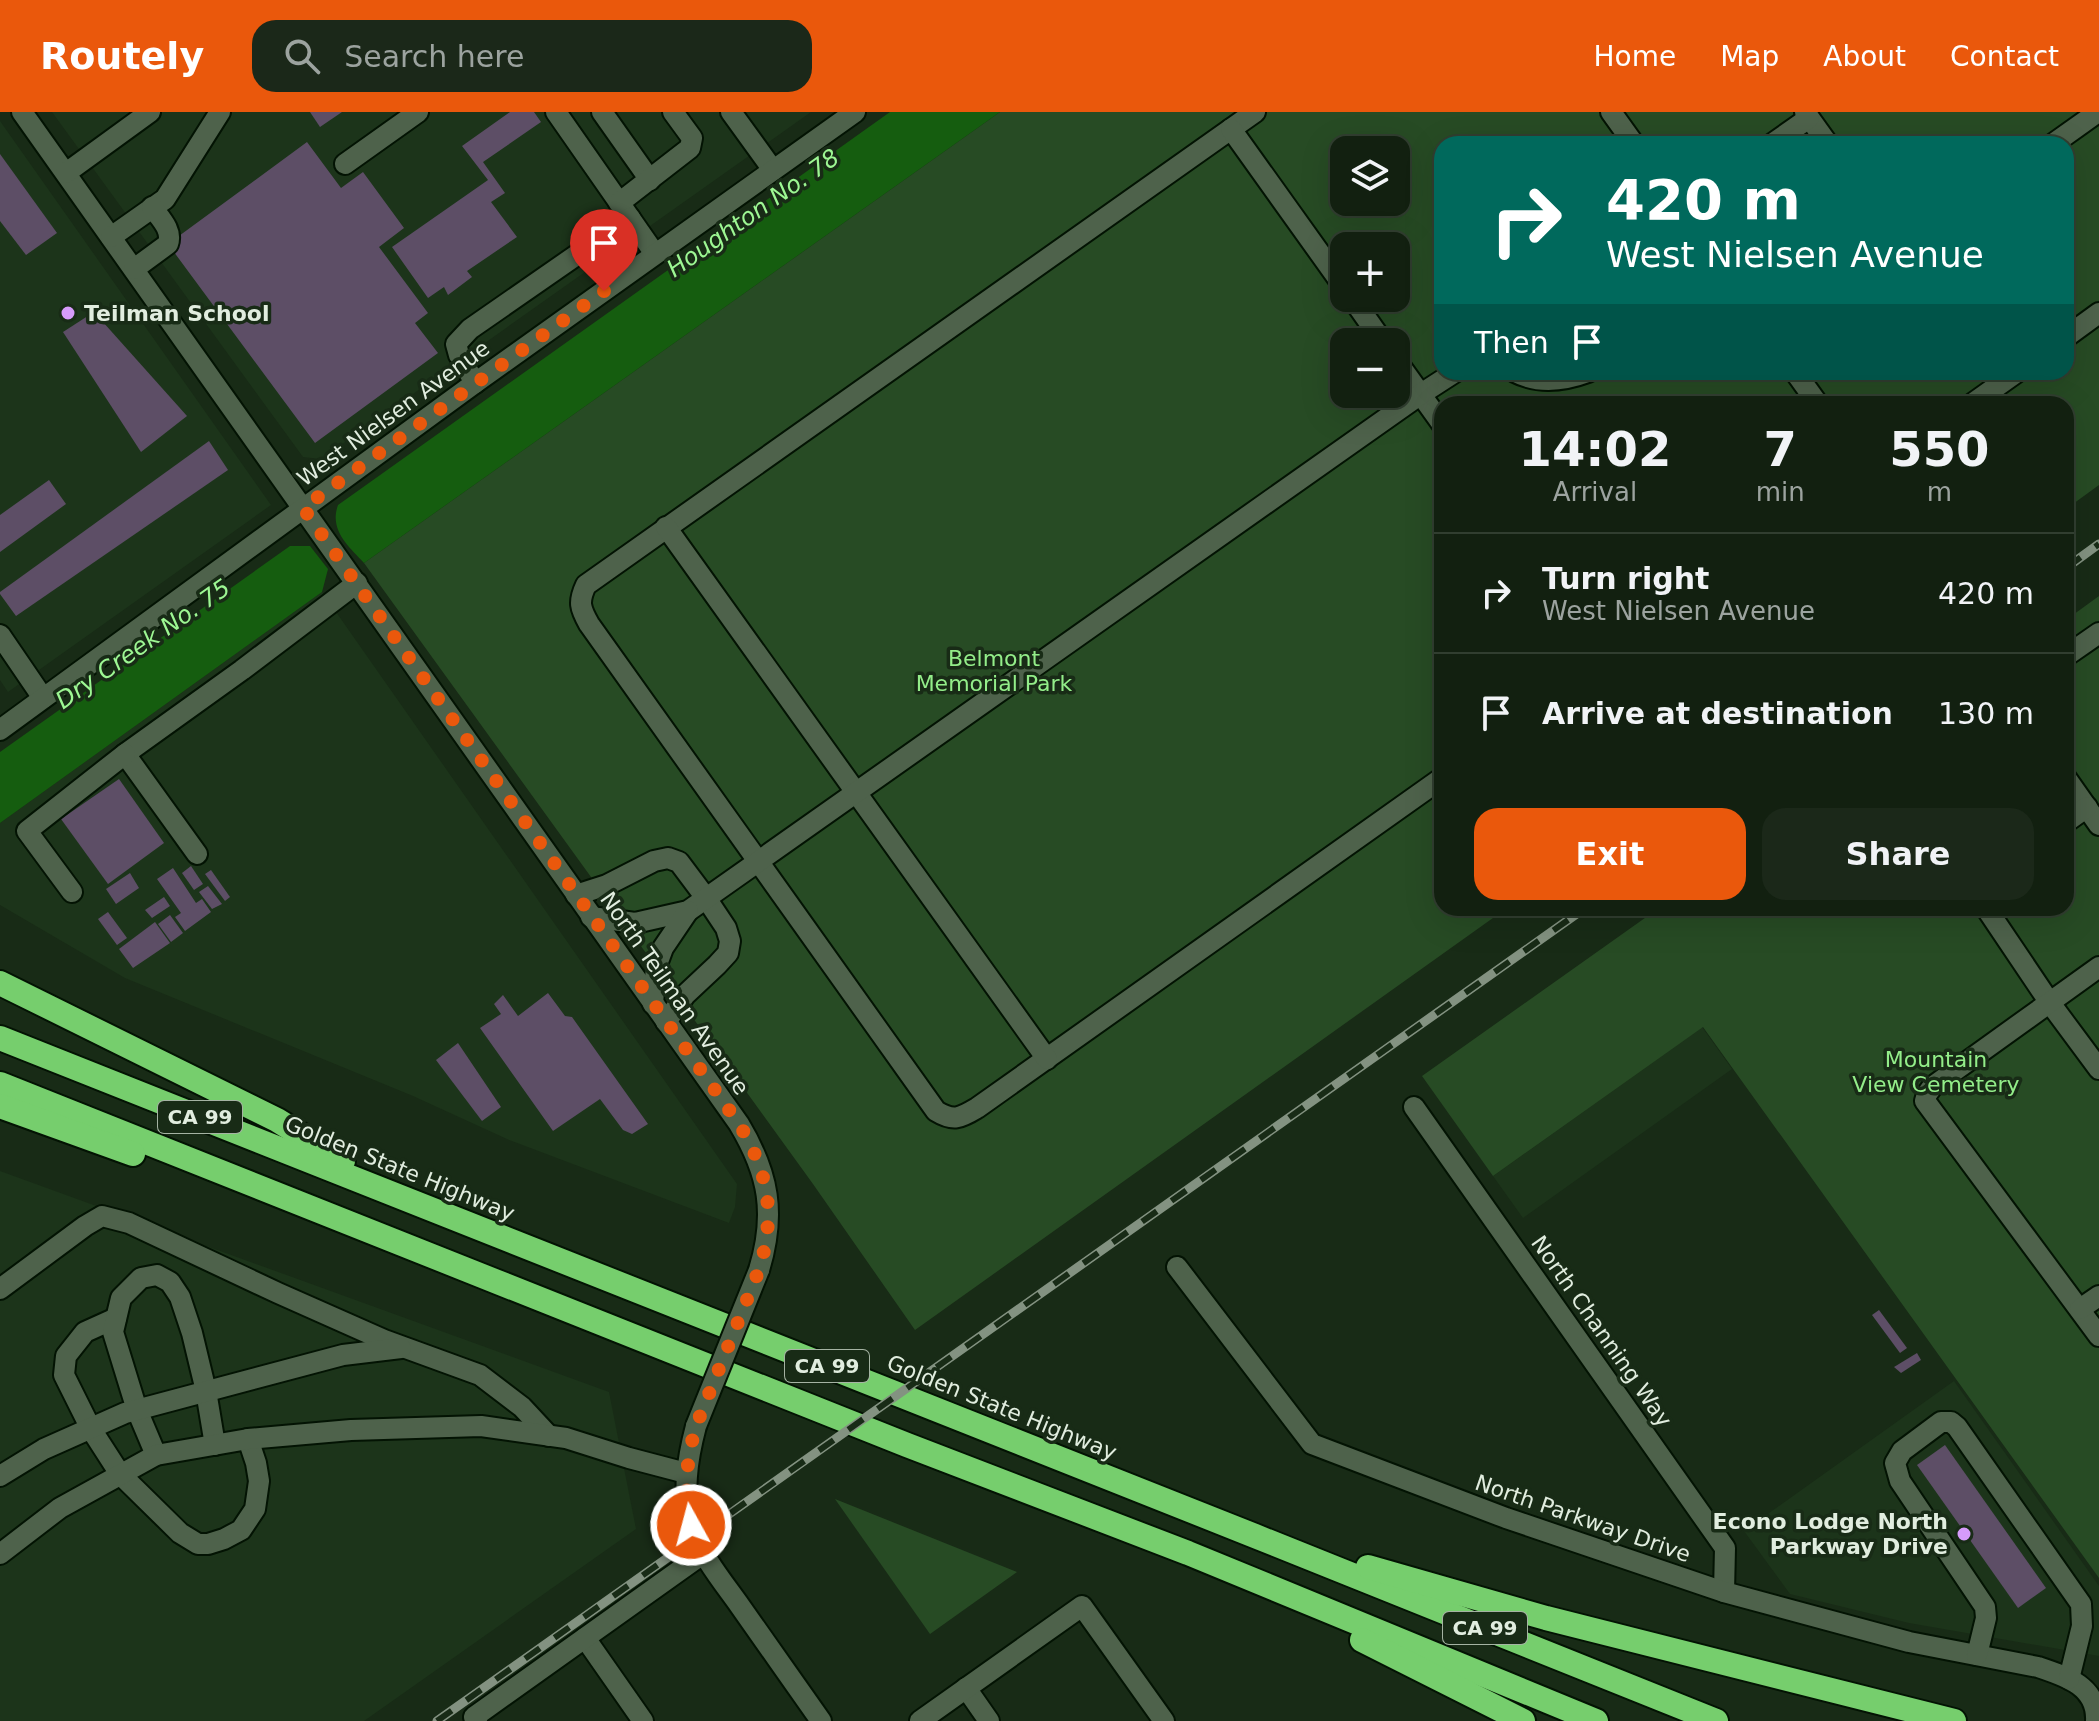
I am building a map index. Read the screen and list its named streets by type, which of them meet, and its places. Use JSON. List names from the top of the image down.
{
  "streets": {
    "highway": ["CA 99", "Golden State Highway"],
    "street": [
      "West Nielsen Avenue",
      "North Teilman Avenue",
      "North Channing Way",
      "North Parkway Drive"
    ]
  },
  "crossings": [
    ["West Nielsen Avenue", "North Teilman Avenue"],
    ["North Channing Way", "North Parkway Drive"]
  ],
  "water": ["Houghton No. 78", "Dry Creek No. 75"],
  "parks": ["Belmont Memorial Park", "Mountain View Cemetery"],
  "places": ["Teilman School", "Econo Lodge North Parkway Drive"],
  "page": {
    "header": "Routely",
    "search": "Search here",
    "nav": [
      "Home",
      "Map",
      "About",
      "Contact"
    ],
    "map_buttons": ["+", "−"],
    "turn": ["420 m", "West Nielsen Avenue"],
    "then": "Then",
    "eta": [
      "14:02",
      "Arrival",
      "7",
      "min",
      "550",
      "m"
    ],
    "list": [
      {
        "name": "Turn right",
        "note": "West Nielsen Avenue",
        "value": "420 m"
      },
      {
        "name": "Arrive at destination",
        "value": "130 m"
      }
    ],
    "buttons": ["Exit", "Share"]
  }
}
